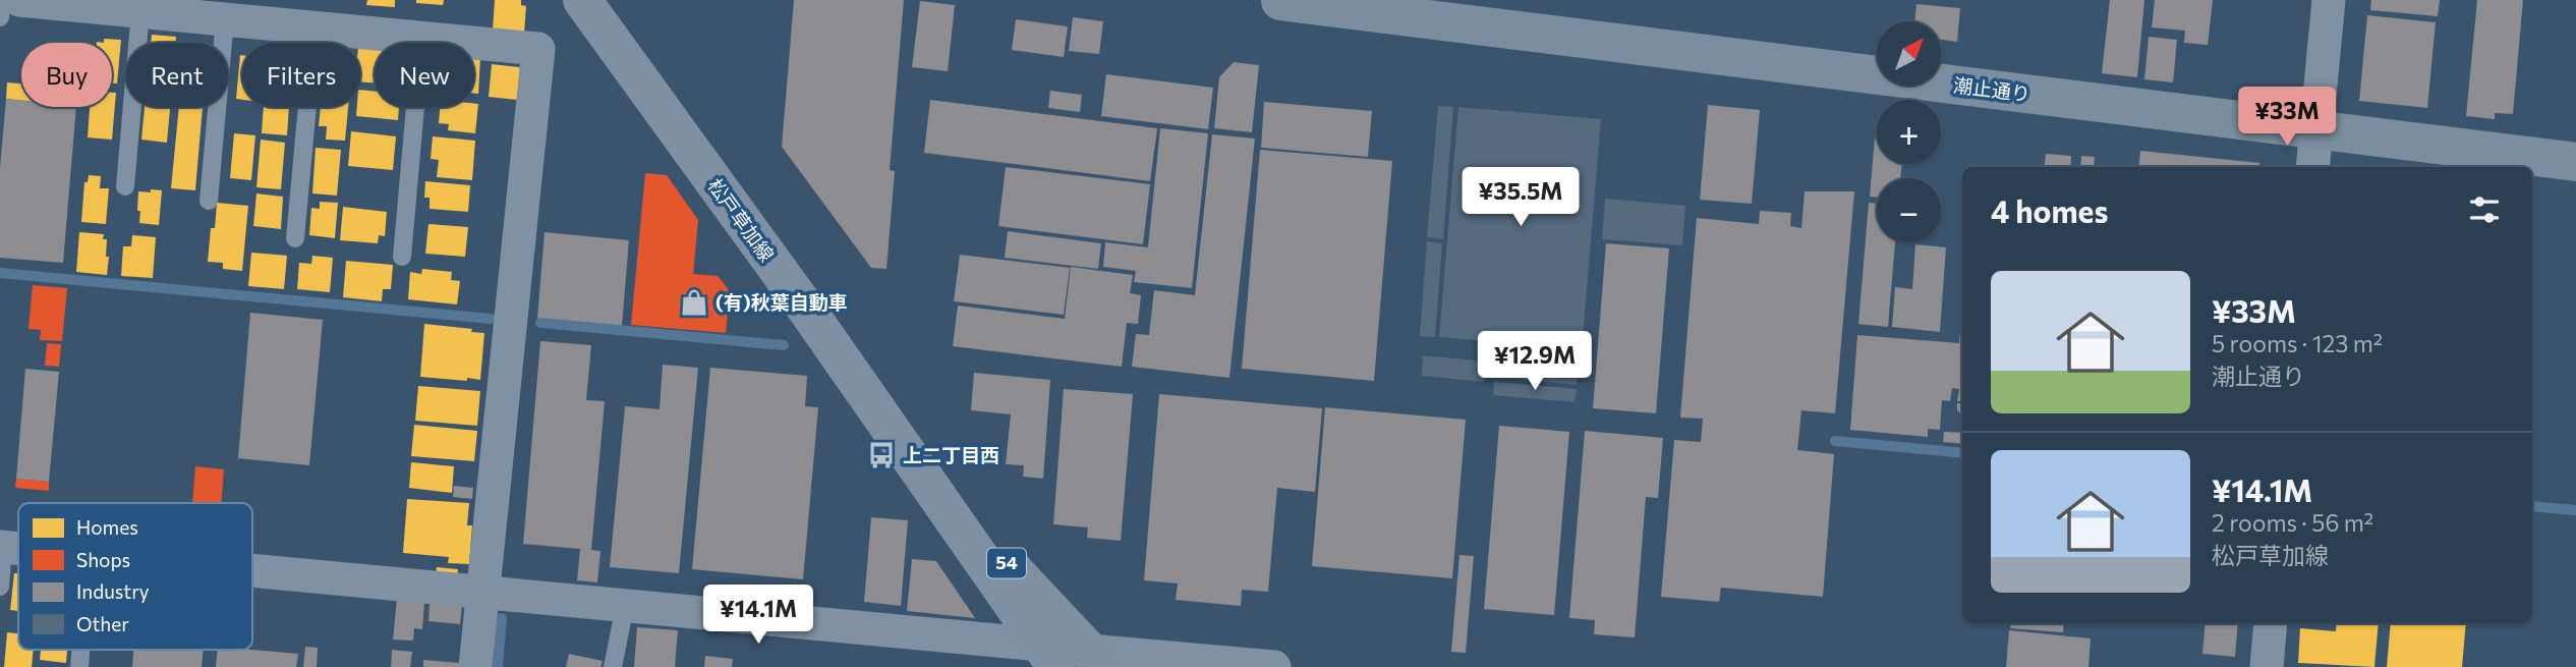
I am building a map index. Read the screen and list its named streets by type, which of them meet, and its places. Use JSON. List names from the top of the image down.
{
  "streets": {
    "main road": ["松戸草加線", "54"],
    "street": ["潮止通り"]
  },
  "places": {
    "shop": ["(有)秋葉自動車"],
    "bus stop": ["上二丁目西"]
  },
  "legend": [
    "Homes",
    "Shops",
    "Industry",
    "Other"
  ],
  "north": "top right",
  "page": {
    "map_buttons": ["+", "−"],
    "chip": [
      "Buy",
      "Rent",
      "Filters",
      "New"
    ],
    "price": [
      "¥33M",
      "¥35.5M",
      "¥12.9M",
      "¥14.1M"
    ],
    "heading": "4 homes",
    "list": [
      {
        "name": "¥33M",
        "note": "5 rooms · 123 m² · 潮止通り"
      },
      {
        "name": "¥14.1M",
        "note": "2 rooms · 56 m² · 松戸草加線"
      }
    ]
  }
}
